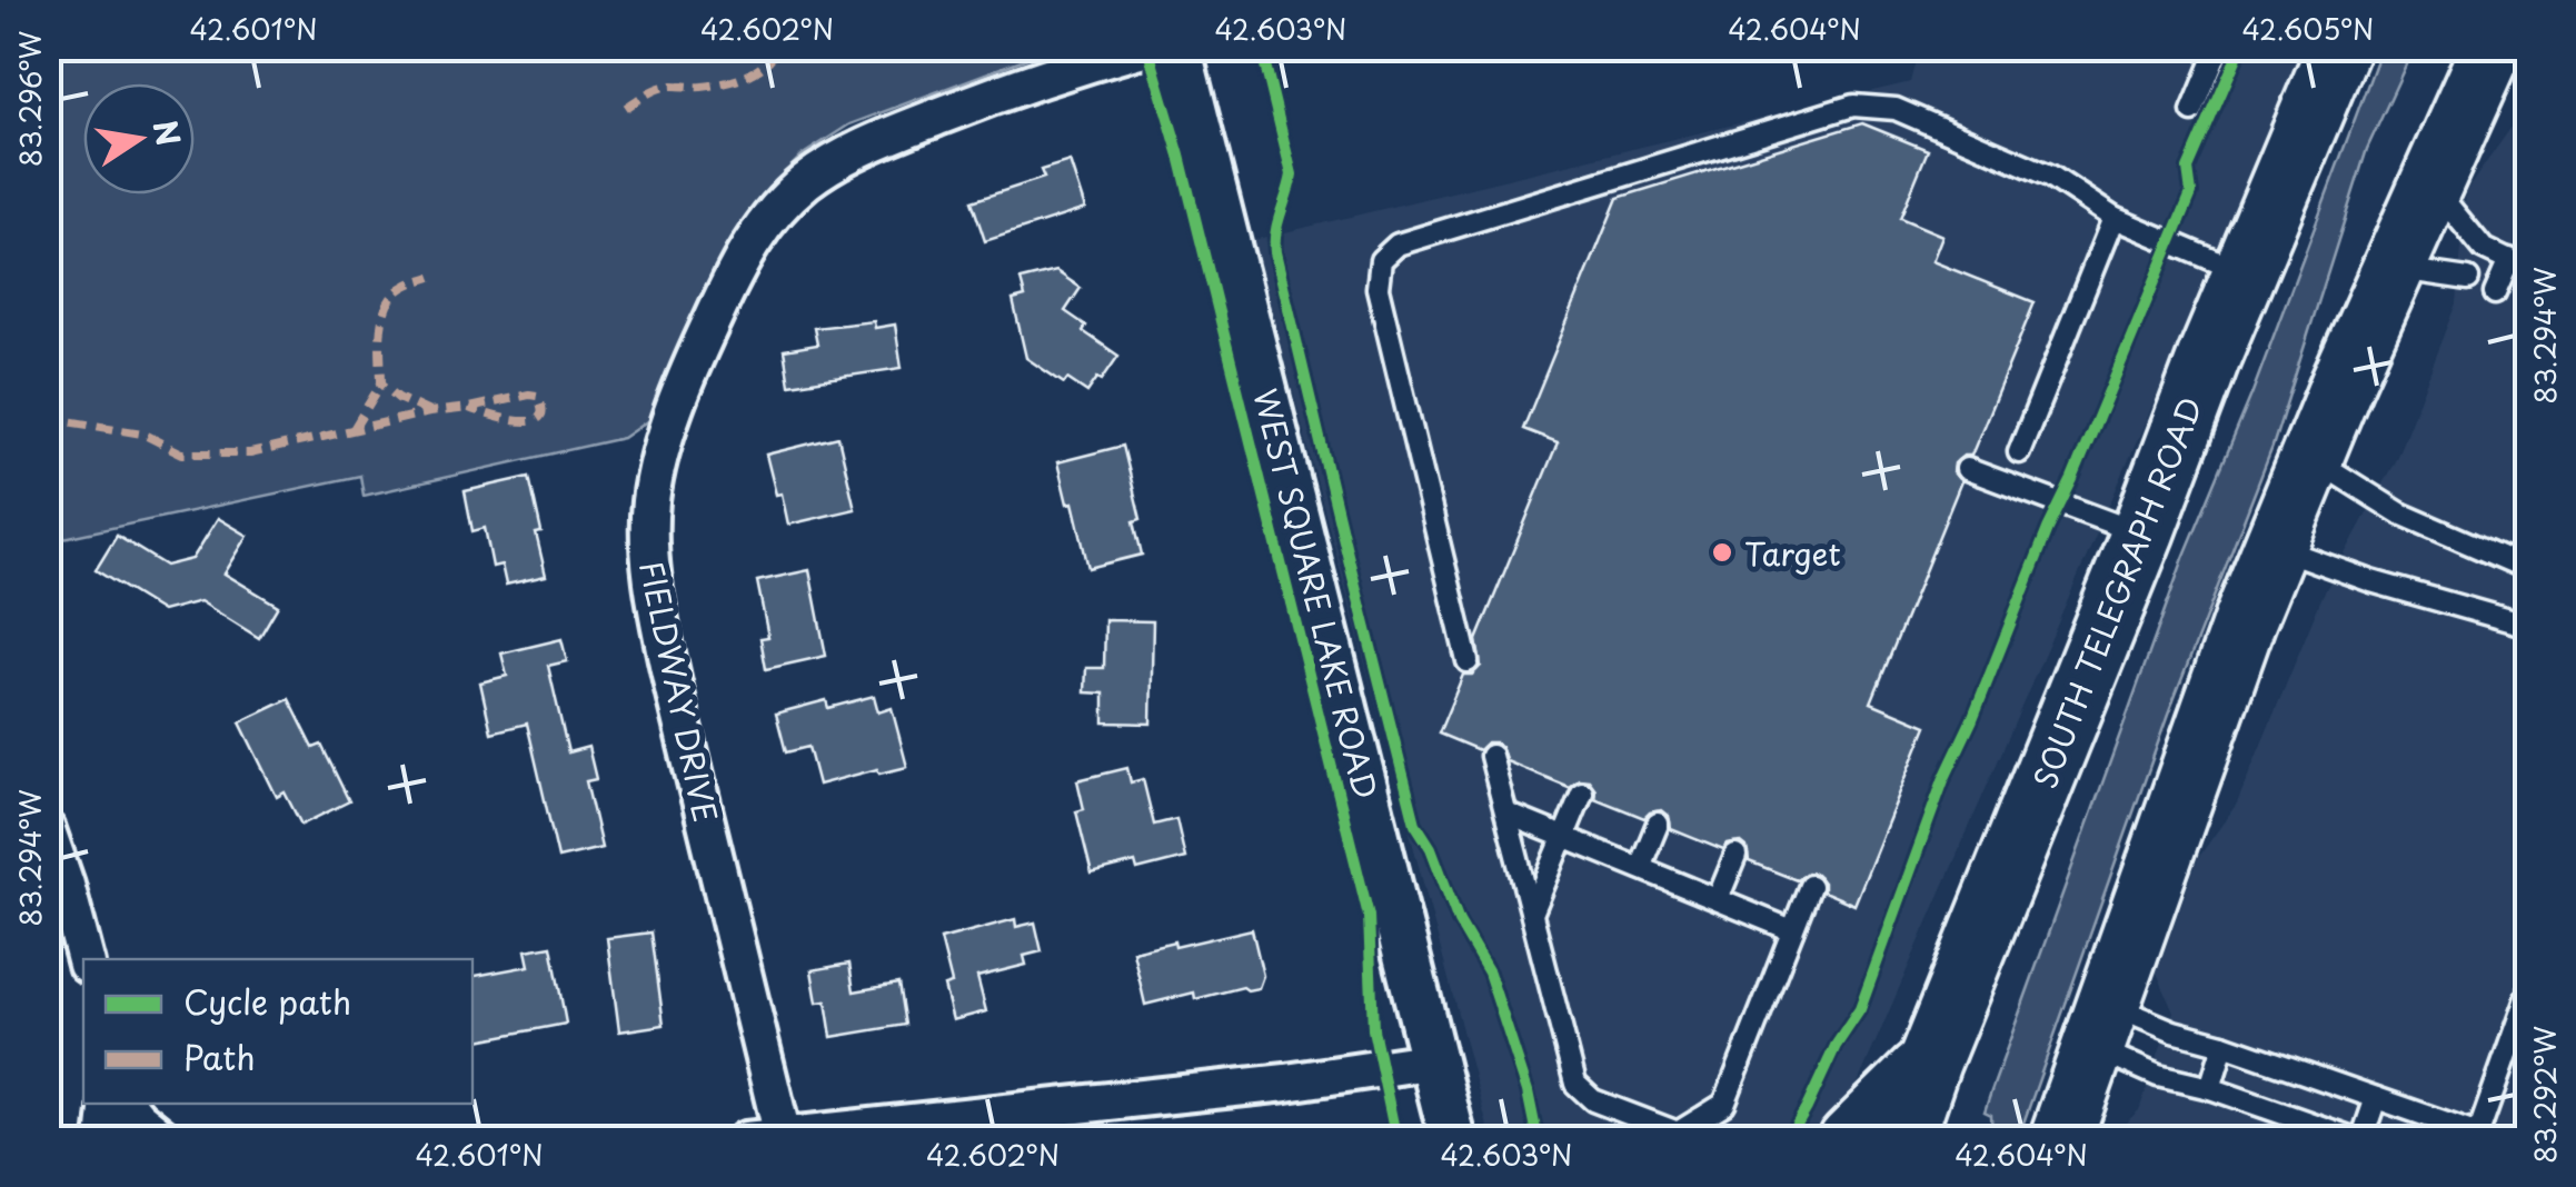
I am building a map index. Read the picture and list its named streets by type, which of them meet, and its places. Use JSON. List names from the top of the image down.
{
  "streets": {
    "highway": ["SOUTH TELEGRAPH ROAD"],
    "street": ["WEST SQUARE LAKE ROAD", "FIELDWAY DRIVE"]
  },
  "places": ["Target"],
  "legend": ["Cycle path", "Path"],
  "north": "right",
  "coordinates": [
    "42.601°N",
    "42.602°N",
    "42.603°N",
    "42.604°N",
    "42.605°N",
    "83.296°W",
    "83.294°W",
    "83.292°W"
  ]
}
